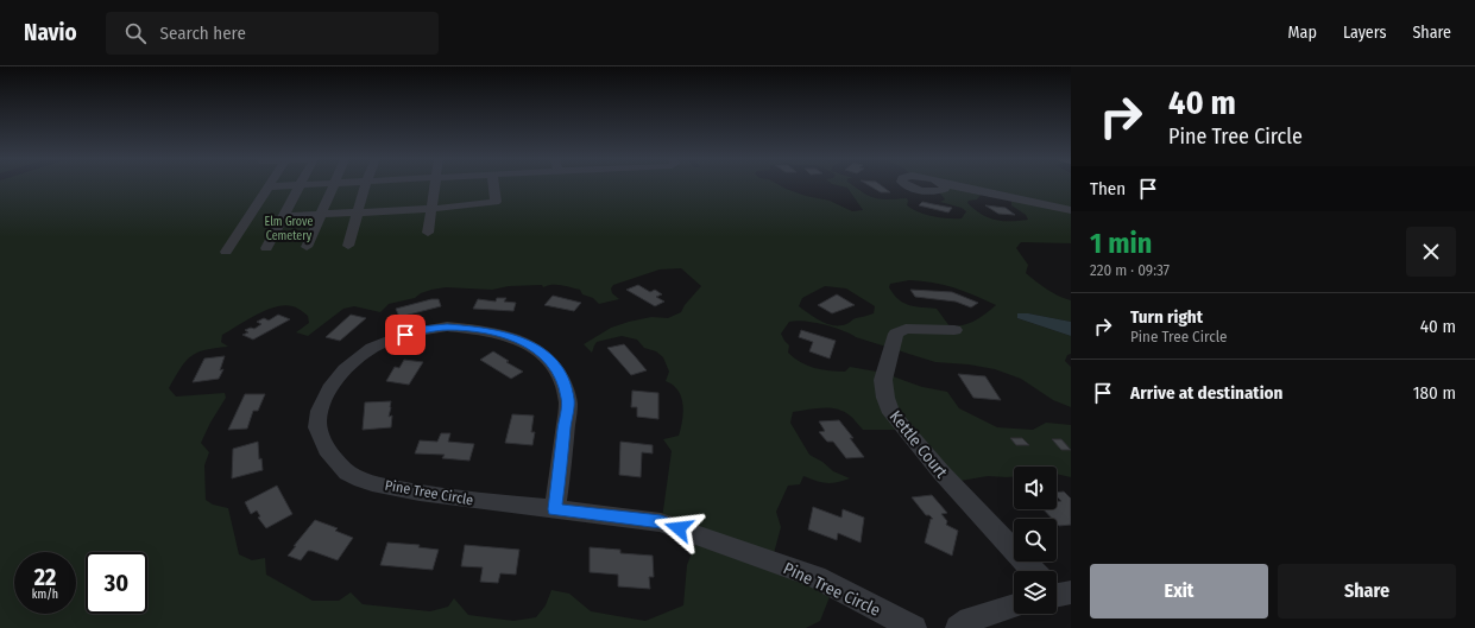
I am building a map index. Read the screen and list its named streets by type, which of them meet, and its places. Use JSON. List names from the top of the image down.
{
  "streets": {
    "street": ["Kettle Court", "Pine Tree Circle"]
  },
  "parks": ["Elm Grove Cemetery"],
  "page": {
    "header": "Navio",
    "search": "Search here",
    "nav": ["Map", "Layers", "Share"],
    "turn": ["40 m", "Pine Tree Circle"],
    "then": "Then",
    "heading": ["1 min", "220 m · 09:37"],
    "list": [
      {
        "name": "Turn right",
        "note": "Pine Tree Circle",
        "value": "40 m"
      },
      {
        "name": "Arrive at destination",
        "value": "180 m"
      }
    ],
    "speed": "22 km/h",
    "limit": "30",
    "buttons": ["Exit", "Share"]
  }
}
